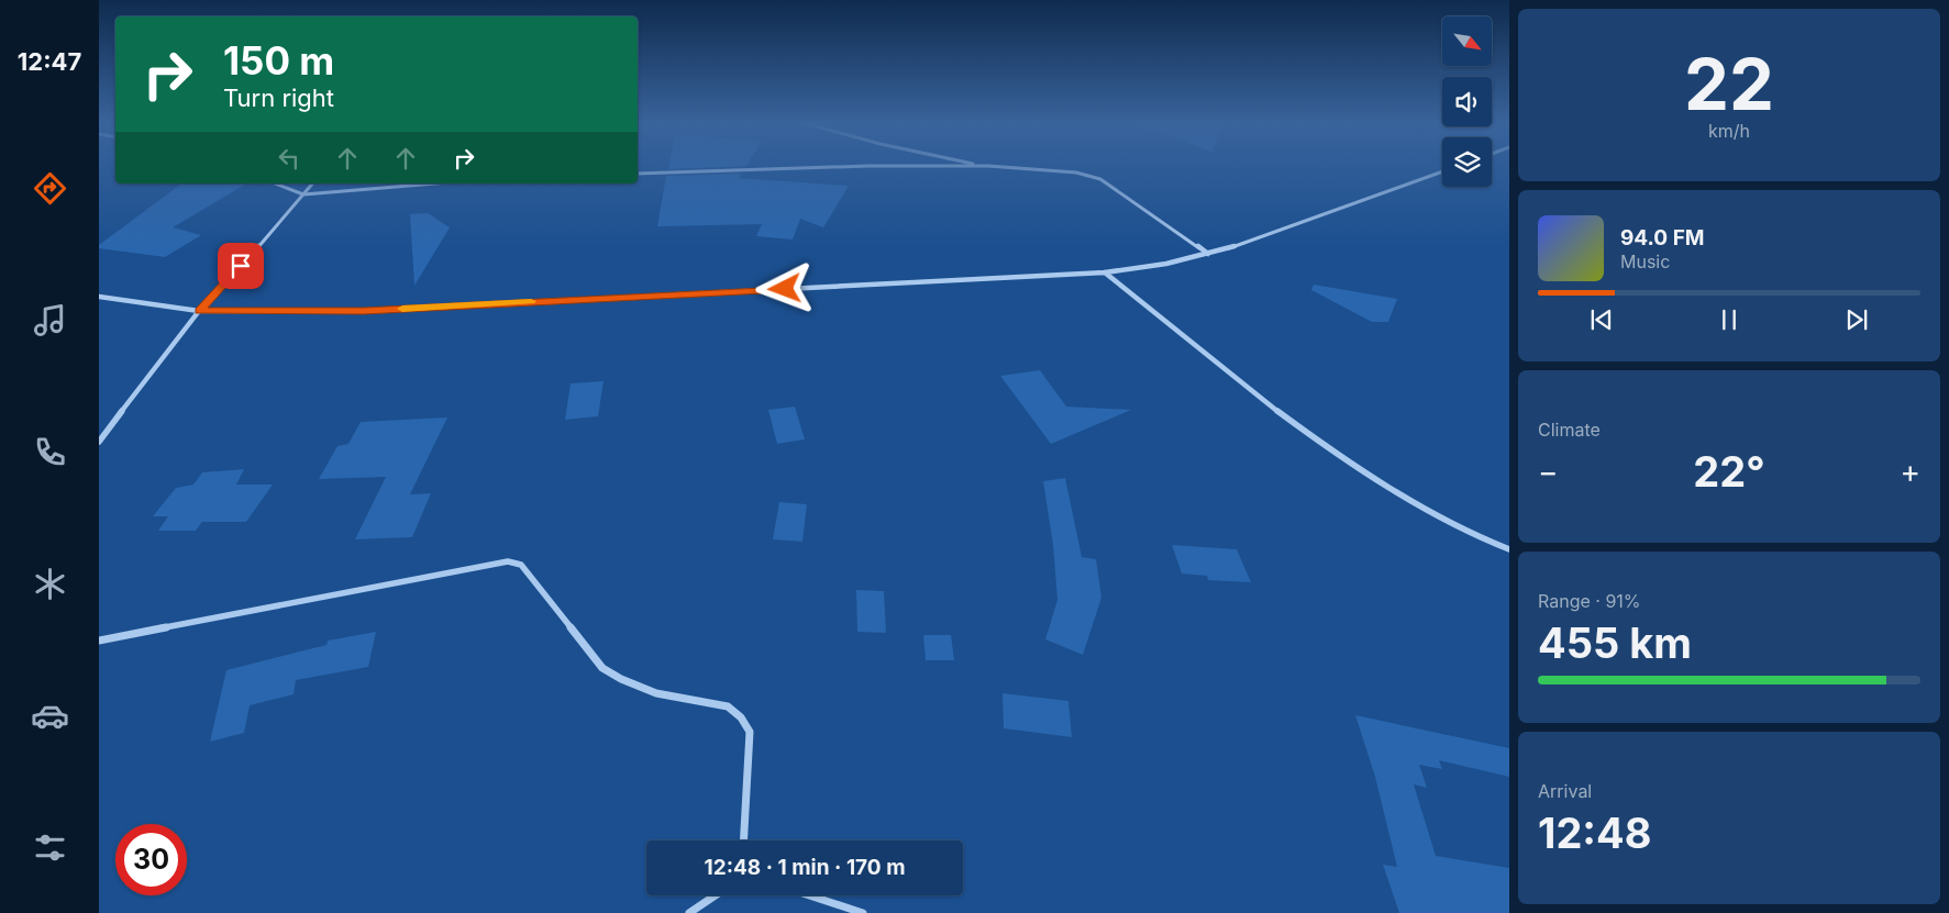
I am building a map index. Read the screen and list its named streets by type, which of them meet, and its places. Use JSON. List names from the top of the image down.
{
  "north": "bottom right",
  "page": {
    "tabs": "12:47",
    "tile": [
      ["22", "km/h"],
      "Climate",
      ["Range · 91%", "455 km"],
      ["Arrival", "12:48"]
    ],
    "turn": ["150 m", "Turn right"],
    "song": ["94.0 FM", "Music"],
    "heat": ["−", "22°", "+"],
    "limit": "30",
    "trip": "12:48 · 1 min · 170 m"
  }
}
